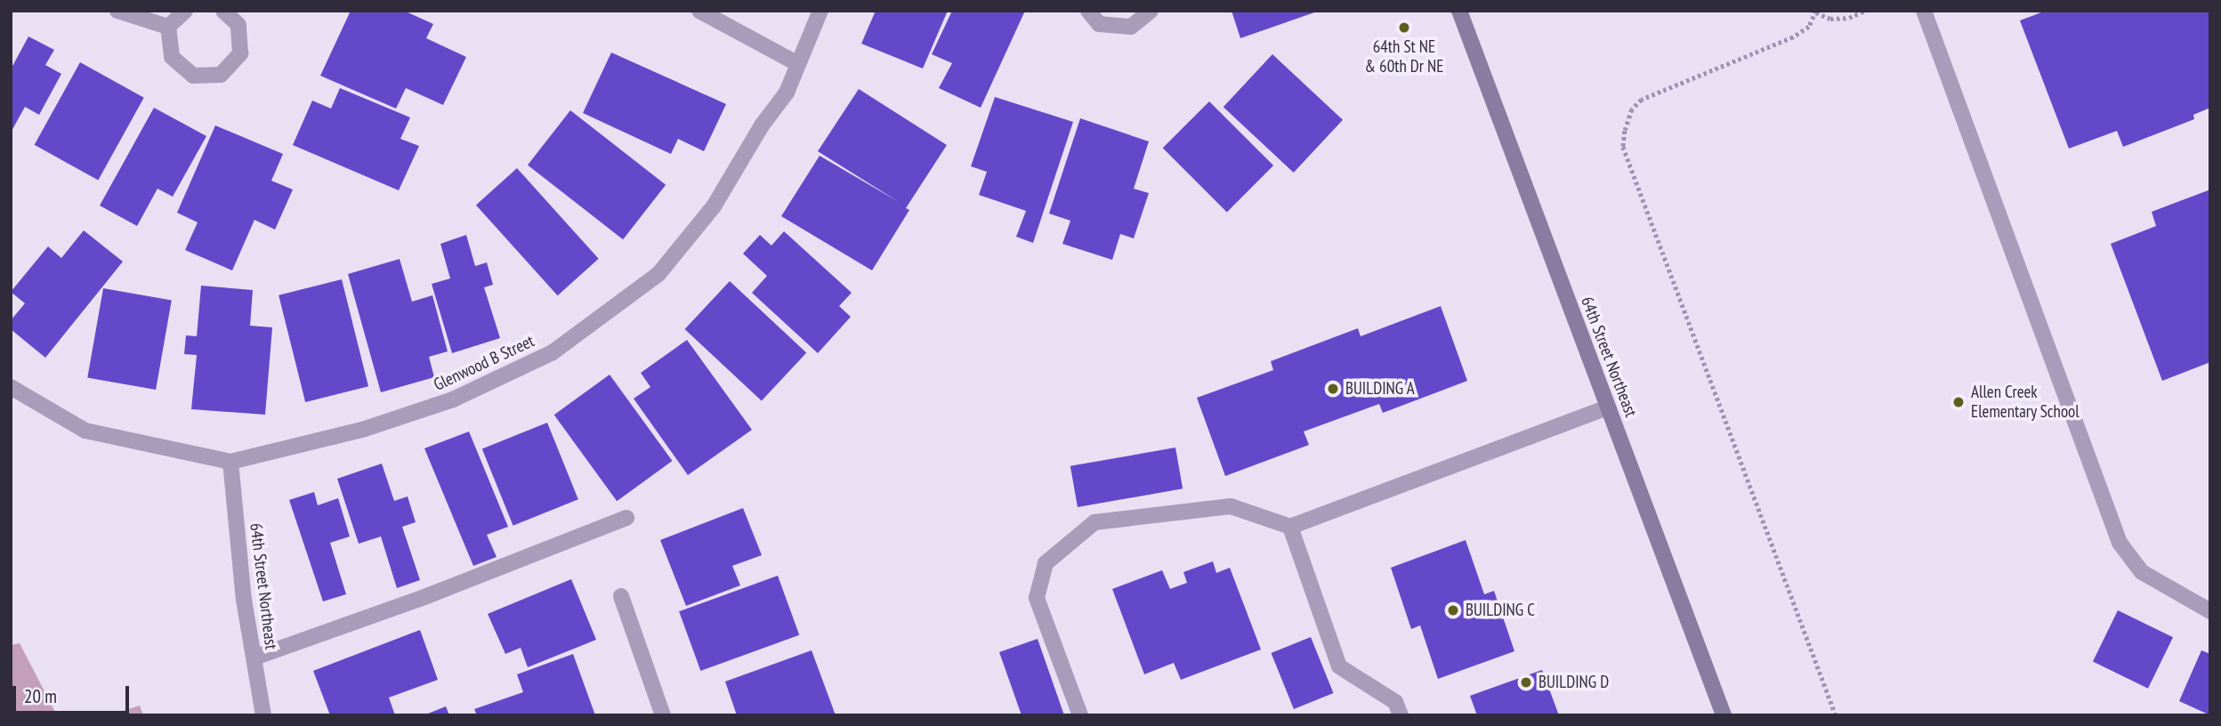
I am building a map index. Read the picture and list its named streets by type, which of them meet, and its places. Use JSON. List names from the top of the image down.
{
  "streets": {
    "main road": ["64th Street Northeast"],
    "street": ["Glenwood B Street"]
  },
  "crossings": [
    ["64th Street Northeast", "Glenwood B Street"]
  ],
  "places": [
    "64th St NE & 60th Dr NE",
    "BUILDING A",
    "Allen Creek Elementary School",
    "BUILDING C",
    "BUILDING D"
  ],
  "scale_bar": "20 m"
}
